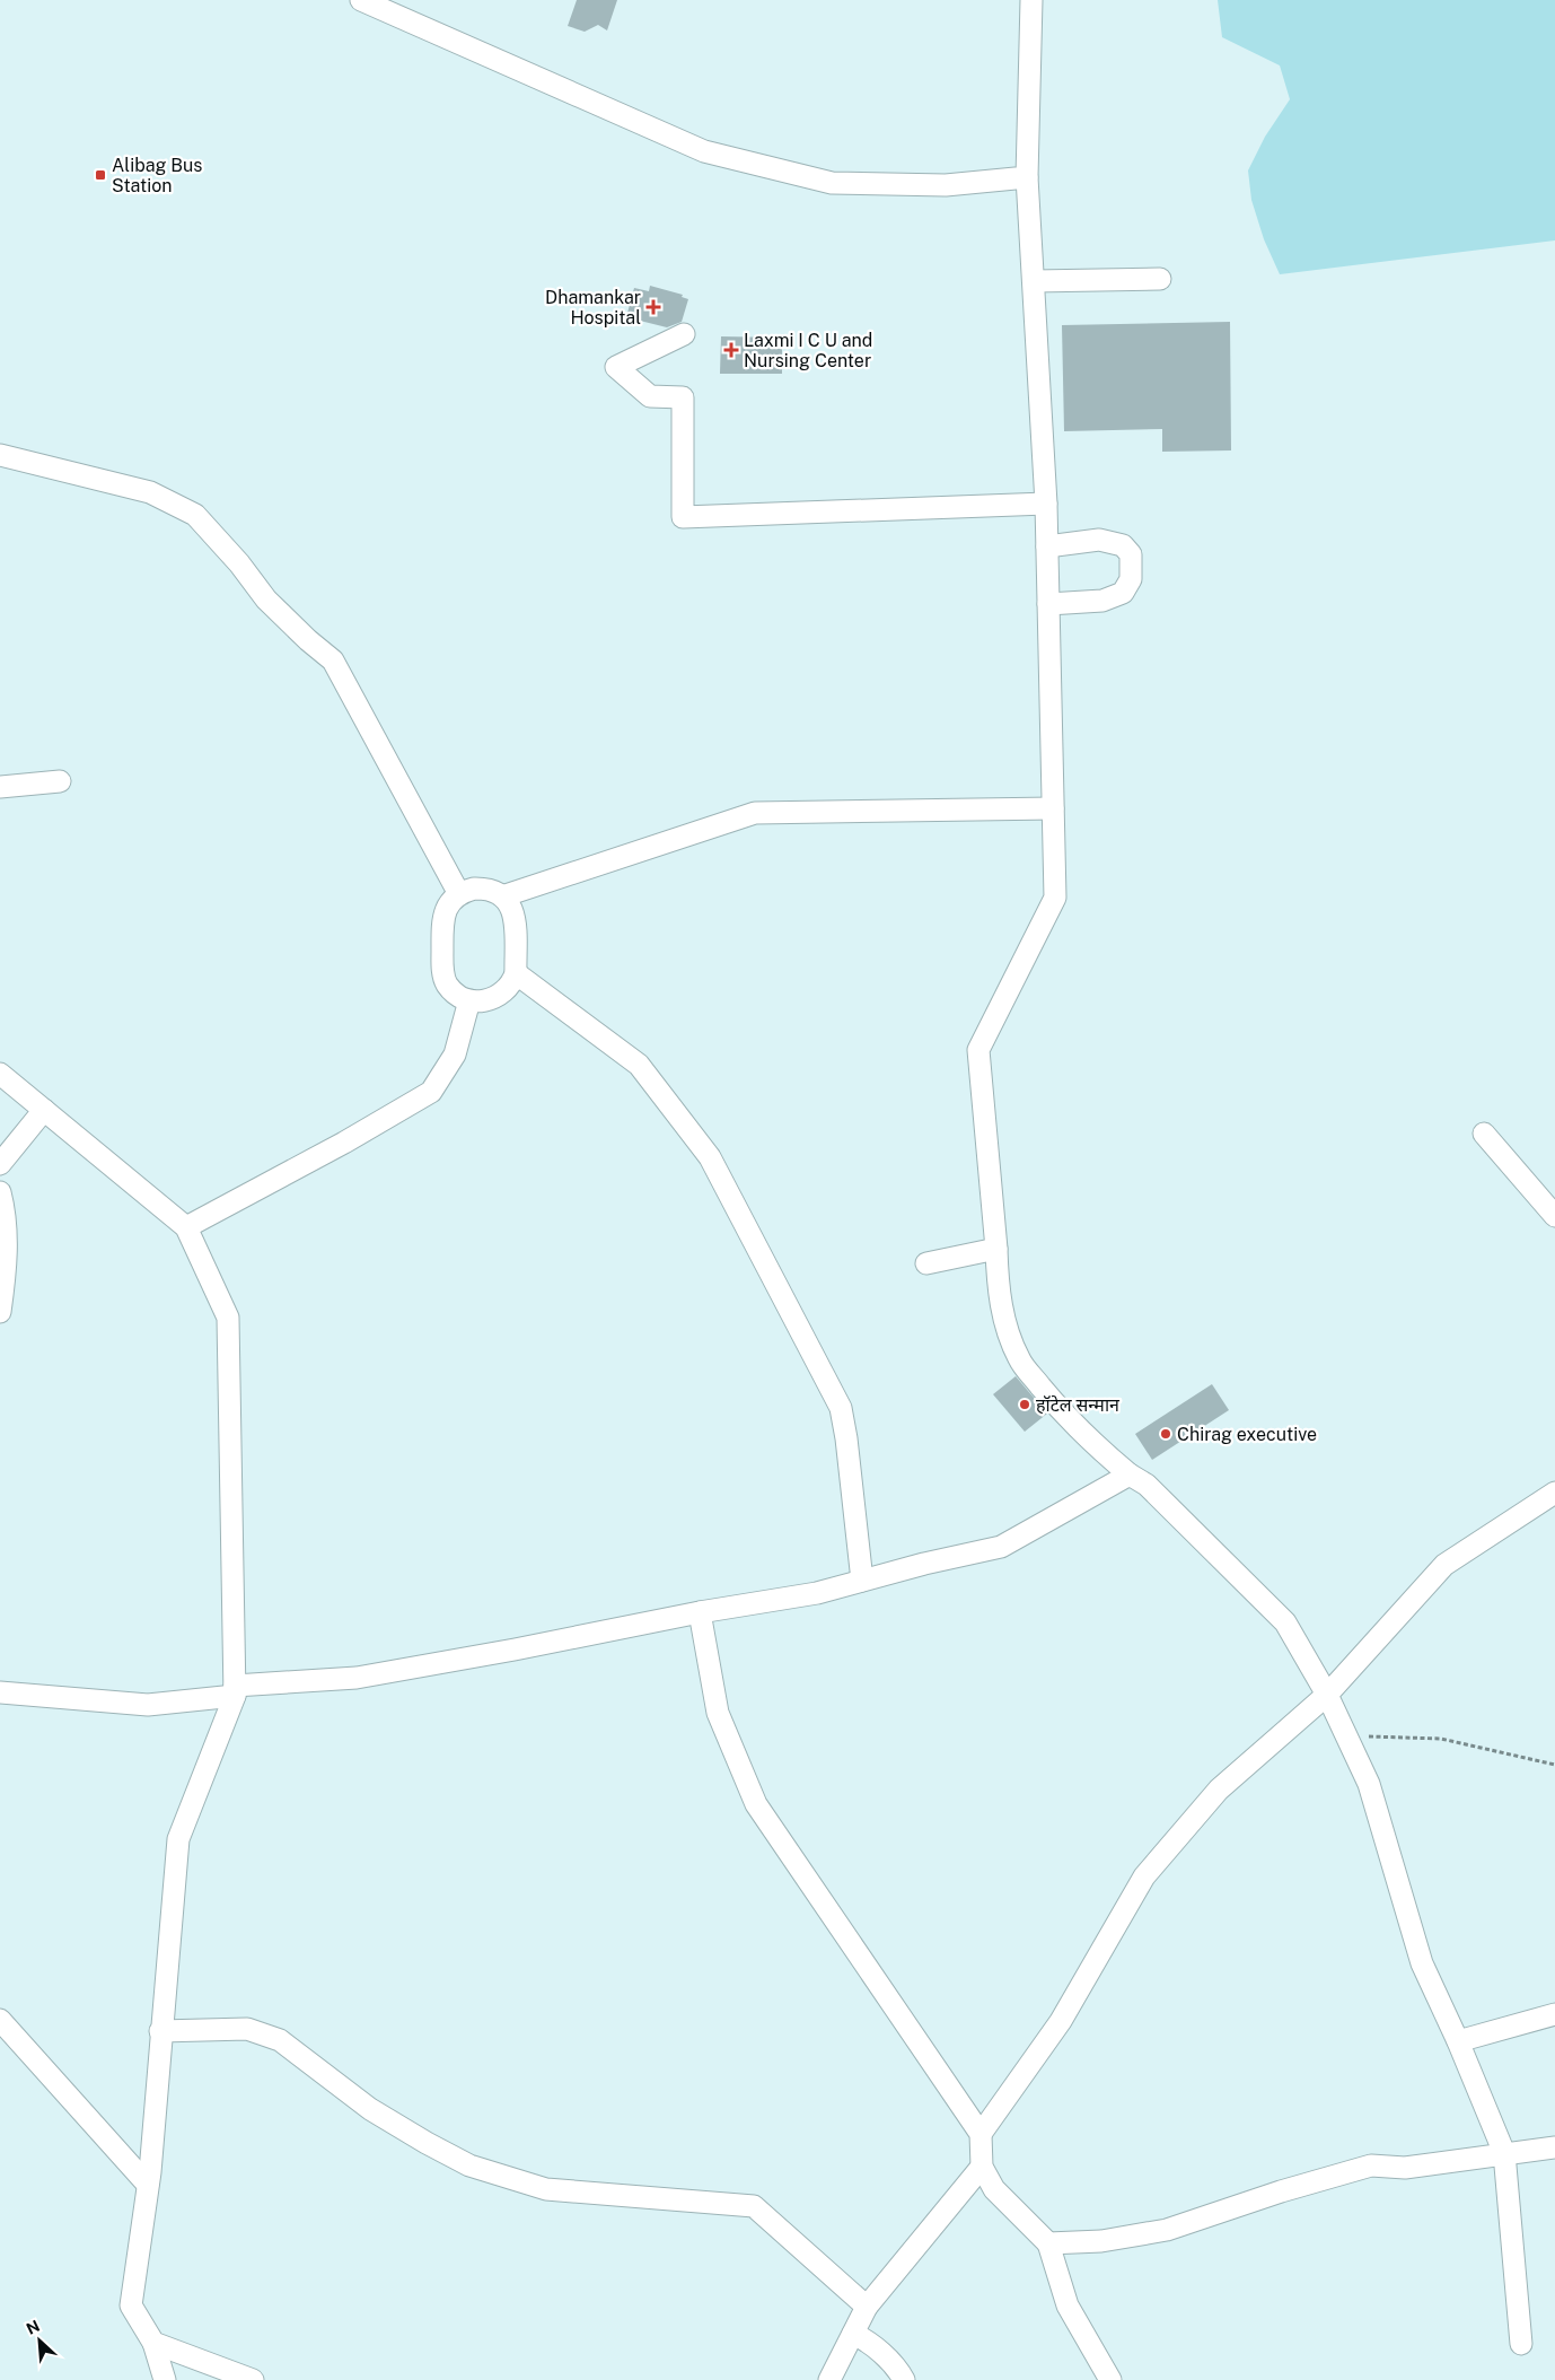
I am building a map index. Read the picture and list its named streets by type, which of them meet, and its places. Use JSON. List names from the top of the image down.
{
  "places": {
    "transit": ["Alibag Bus Station"],
    "health": ["Dhamankar Hospital", "Laxmi I C U and Nursing Center"],
    "other": ["हॉटेल सन्मान", "Chirag executive"]
  },
  "north": "top left"
}
